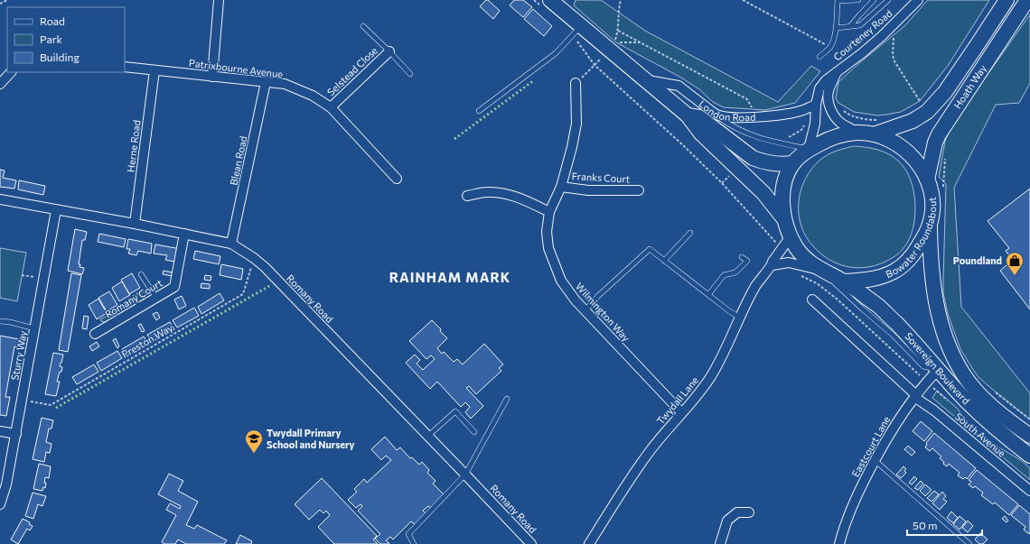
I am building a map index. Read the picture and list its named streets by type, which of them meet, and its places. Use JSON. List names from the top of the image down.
{
  "streets": {
    "main road": [
      "Hoath Way",
      "London Road",
      "Bowater Roundabout",
      "Sovereign Boulevard"
    ],
    "street": [
      "Courteney Road",
      "Patrixbourne Avenue",
      "Selstead Close",
      "Herne Road",
      "Blean Road",
      "Franks Court",
      "Romany Court",
      "Romany Road",
      "Wilmington Way",
      "Sturry Way",
      "Twydall Lane",
      "South Avenue",
      "Eastcourt Lane"
    ],
    "path": ["Preston Way"]
  },
  "crossings": [
    ["Courteney Road", "London Road"],
    ["Courteney Road", "Bowater Roundabout"],
    ["Patrixbourne Avenue", "Selstead Close"],
    ["Patrixbourne Avenue", "Herne Road"],
    ["Patrixbourne Avenue", "Blean Road"],
    ["Hoath Way", "Bowater Roundabout"],
    ["London Road", "Bowater Roundabout"],
    ["Herne Road", "Romany Road"],
    ["Blean Road", "Romany Road"],
    ["Franks Court", "Wilmington Way"],
    ["Bowater Roundabout", "Sovereign Boulevard"],
    ["Bowater Roundabout", "Twydall Lane"],
    ["Romany Court", "Romany Road"],
    ["Romany Road", "Preston Way"],
    ["Romany Road", "Sturry Way"],
    ["Wilmington Way", "Twydall Lane"],
    ["Preston Way", "Sturry Way"],
    ["Sovereign Boulevard", "Eastcourt Lane"],
    ["South Avenue", "Eastcourt Lane"]
  ],
  "districts": ["RAINHAM MARK"],
  "places": {
    "shop": ["Poundland"],
    "school or university": ["Twydall Primary School and Nursery"]
  },
  "legend": ["Road", "Park", "Building"],
  "scale_bar": "50 m"
}
